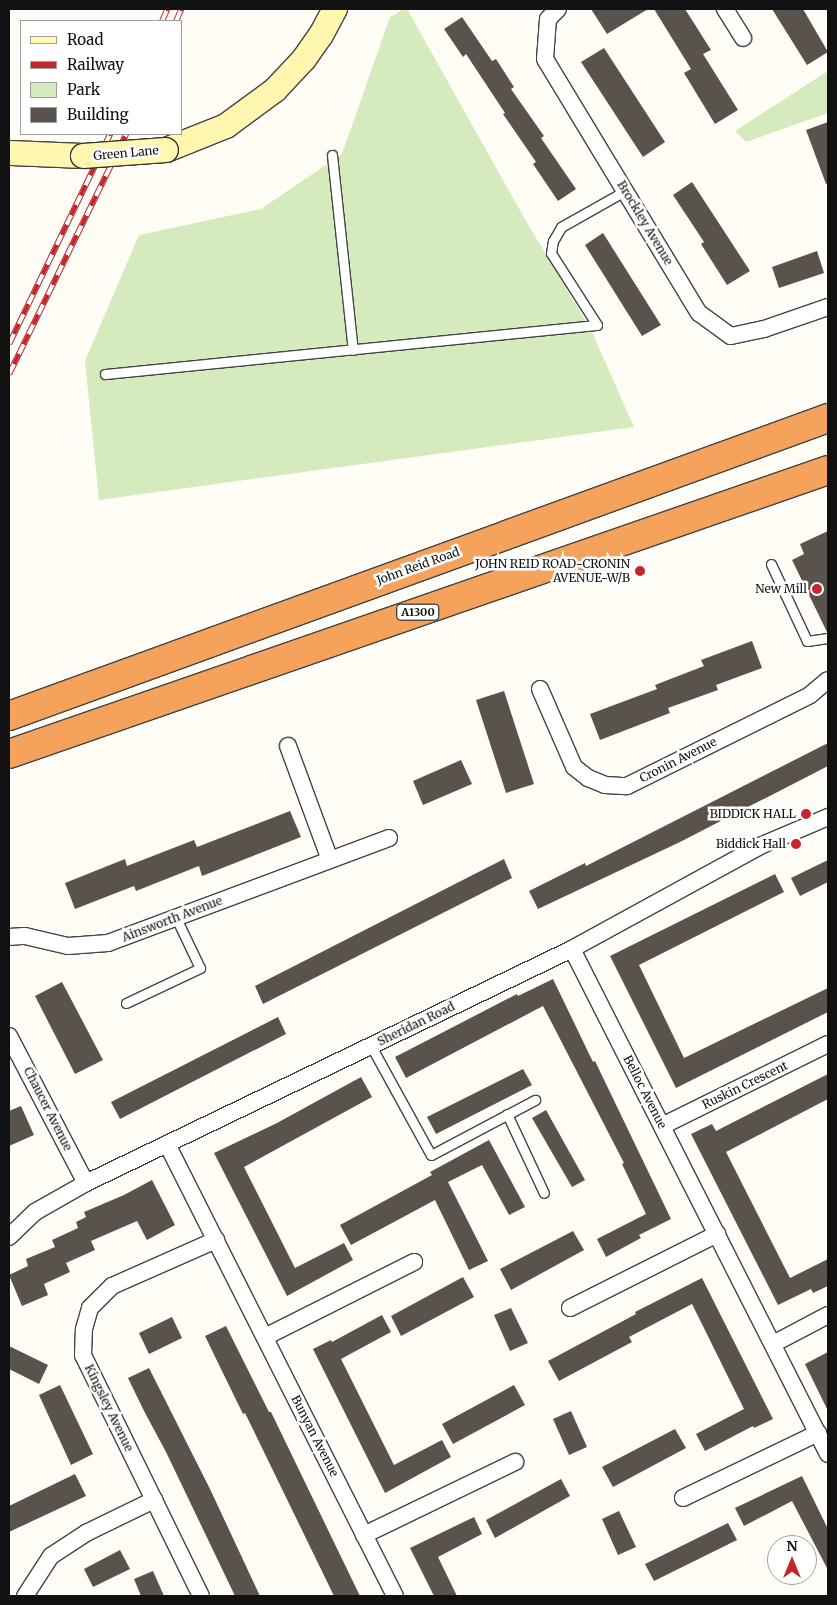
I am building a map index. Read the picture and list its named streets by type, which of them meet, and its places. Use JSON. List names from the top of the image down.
{
  "streets": {
    "highway": ["John Reid Road", "A1300"],
    "street": [
      "Green Lane",
      "Brockley Avenue",
      "Cronin Avenue",
      "Ainsworth Avenue",
      "Sheridan Road",
      "Ruskin Crescent",
      "Belloc Avenue",
      "Chaucer Avenue",
      "Kingsley Avenue",
      "Bunyan Avenue"
    ]
  },
  "crossings": [
    ["Sheridan Road", "Belloc Avenue"],
    ["Sheridan Road", "Chaucer Avenue"],
    ["Sheridan Road", "Bunyan Avenue"],
    ["Ruskin Crescent", "Belloc Avenue"],
    ["Kingsley Avenue", "Bunyan Avenue"]
  ],
  "places": [
    "JOHN REID ROAD-CRONIN AVENUE-W/B",
    "New Mill",
    "BIDDICK HALL",
    "Biddick Hall"
  ],
  "legend": [
    "Road",
    "Railway",
    "Park",
    "Building"
  ],
  "north": "top"
}
